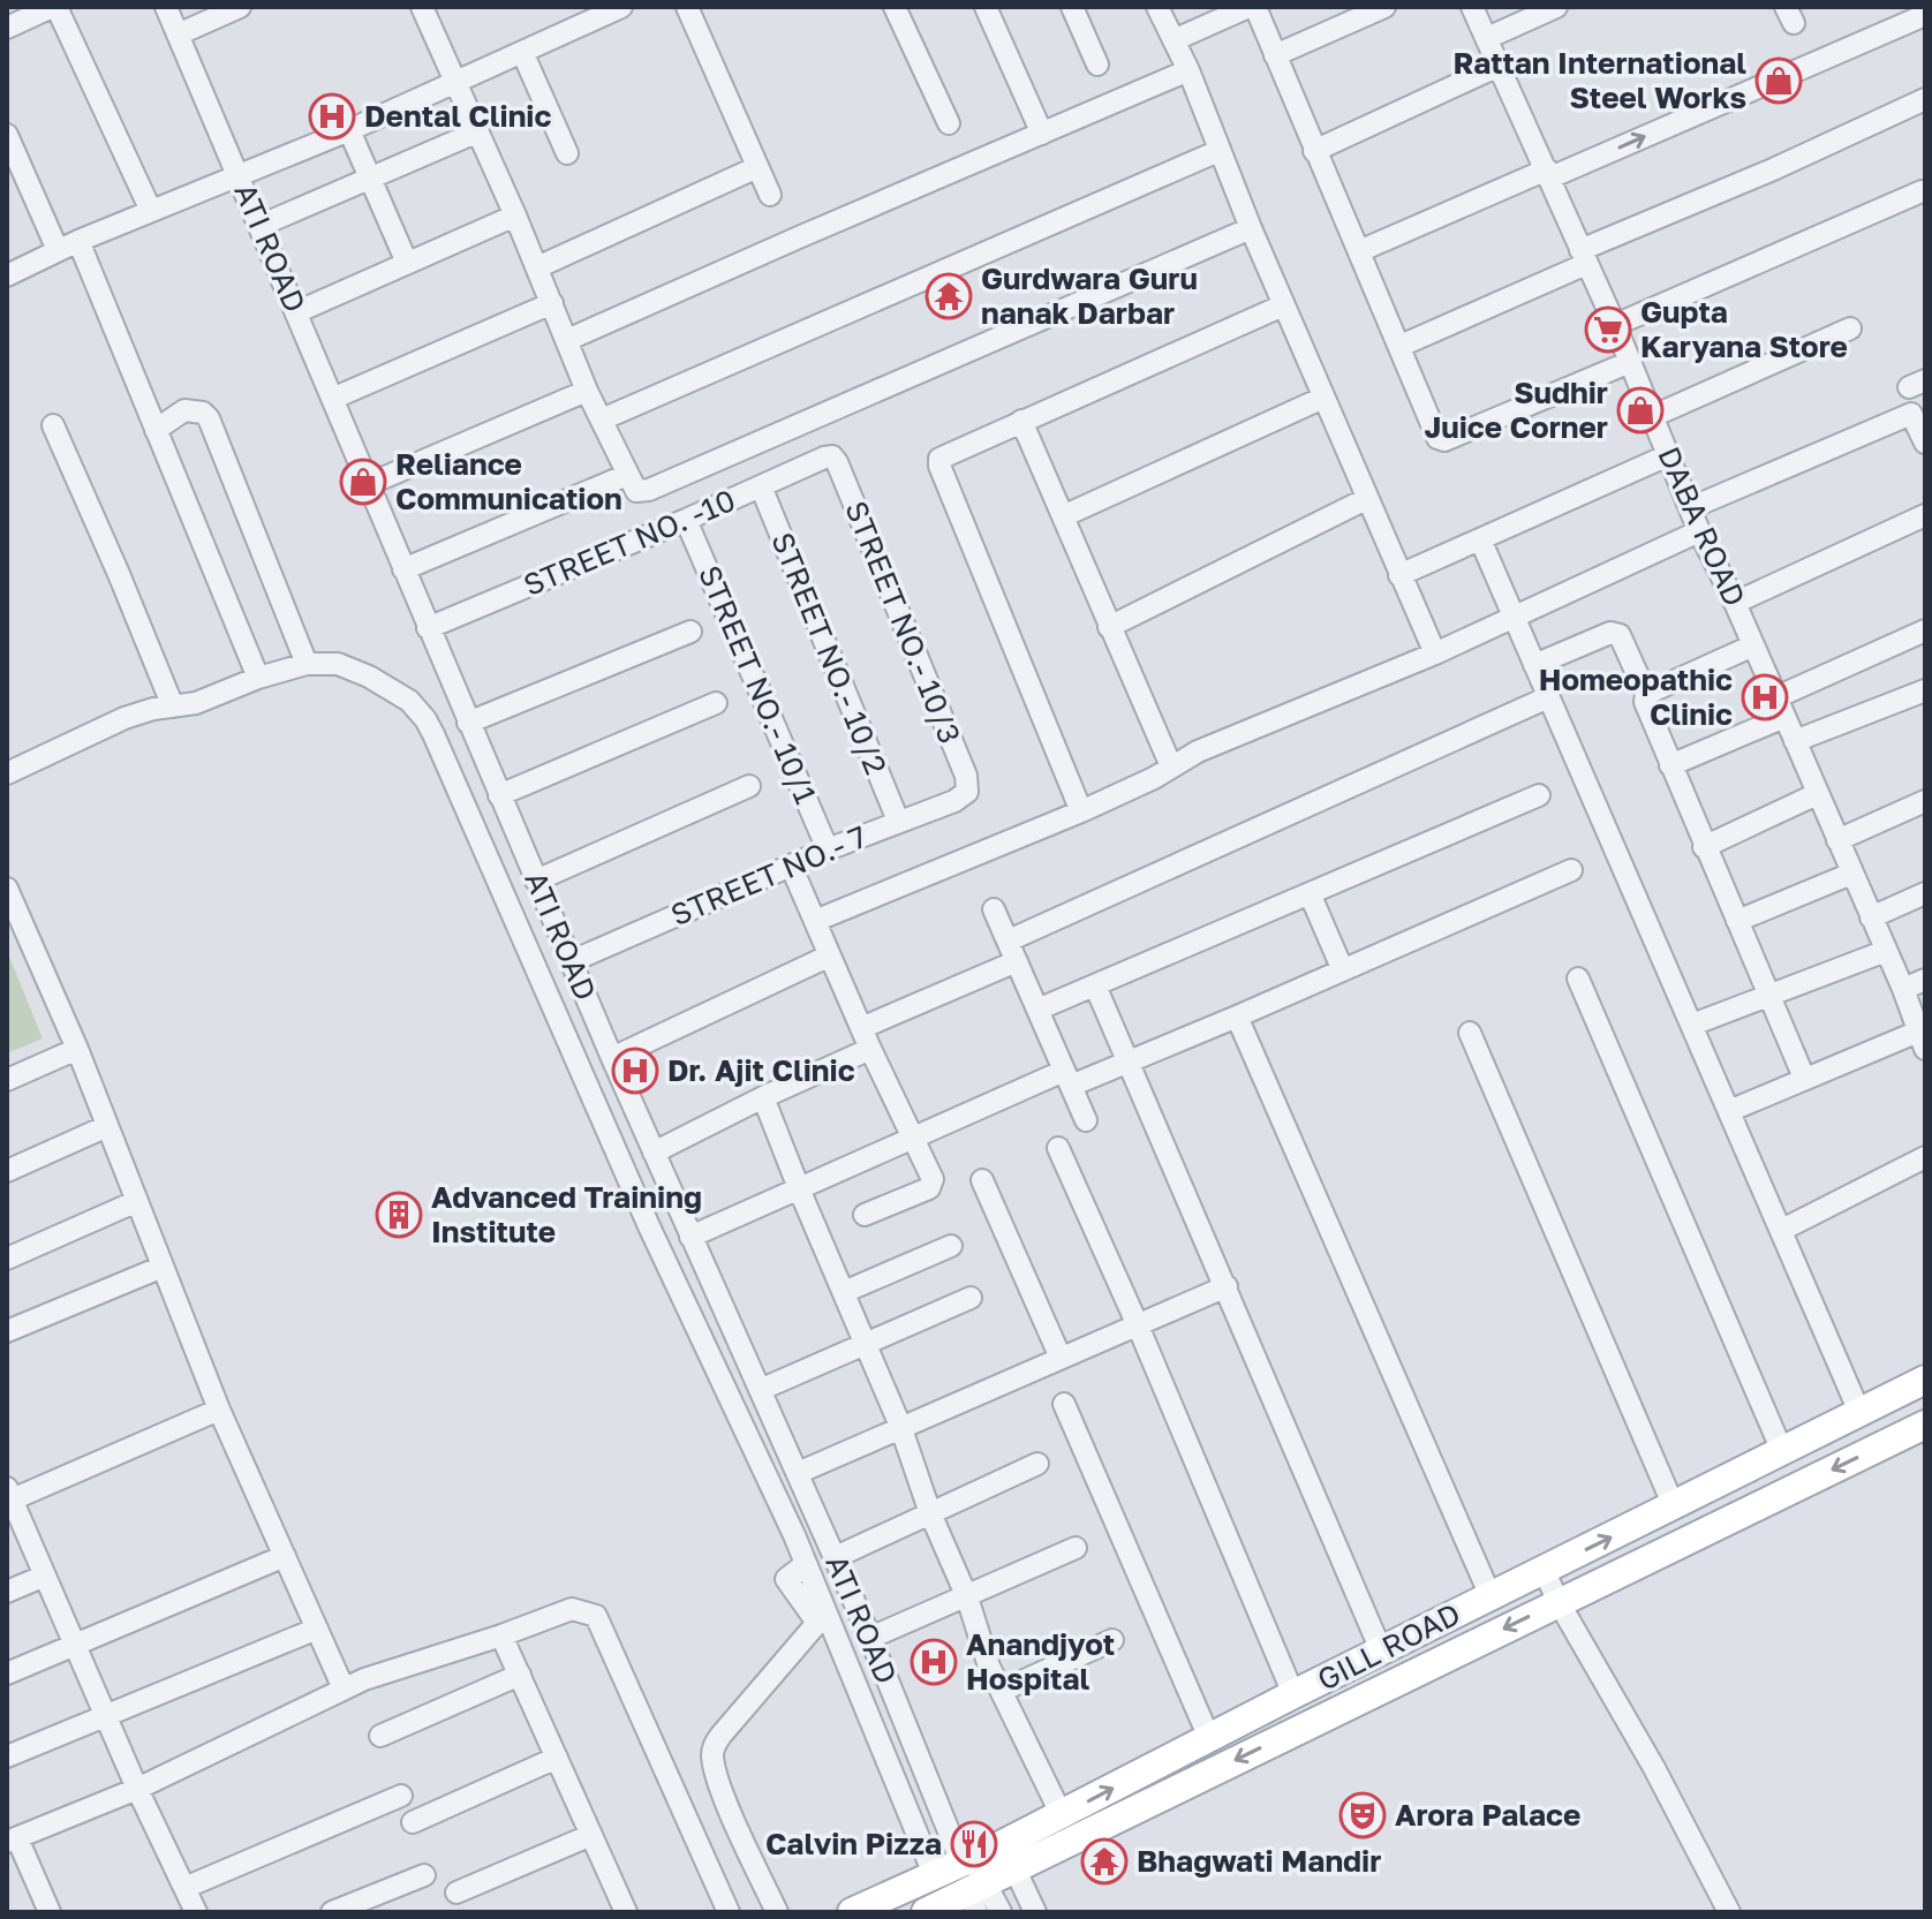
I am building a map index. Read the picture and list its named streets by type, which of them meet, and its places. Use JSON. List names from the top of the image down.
{
  "streets": {
    "main road": ["GILL ROAD"],
    "street": [
      "ATI ROAD",
      "DABA ROAD",
      "STREET NO. -10",
      "STREET NO.- 10/3",
      "STREET NO.- 10/2",
      "STREET NO.- 10/1",
      "STREET NO.- 7"
    ]
  },
  "crossings": [
    ["ATI ROAD", "STREET NO. -10"],
    ["ATI ROAD", "STREET NO.- 7"],
    ["ATI ROAD", "GILL ROAD"],
    ["STREET NO. -10", "STREET NO.- 10/3"],
    ["STREET NO. -10", "STREET NO.- 10/2"],
    ["STREET NO. -10", "STREET NO.- 10/1"],
    ["STREET NO.- 10/3", "STREET NO.- 7"],
    ["STREET NO.- 10/2", "STREET NO.- 7"],
    ["STREET NO.- 10/1", "STREET NO.- 7"]
  ],
  "places": {
    "shop": ["Rattan International Steel Works", "Sudhir Juice Corner", "Reliance Communication"],
    "hospital": [
      "Dental Clinic",
      "Homeopathic Clinic",
      "Dr. Ajit Clinic",
      "Anandjyot Hospital"
    ],
    "temple": ["Gurdwara Guru nanak Darbar", "Bhagwati Mandir"],
    "supermarket": ["Gupta Karyana Store"],
    "building": ["Advanced Training Institute"],
    "theatre": ["Arora Palace"],
    "restaurant": ["Calvin Pizza"]
  }
}
